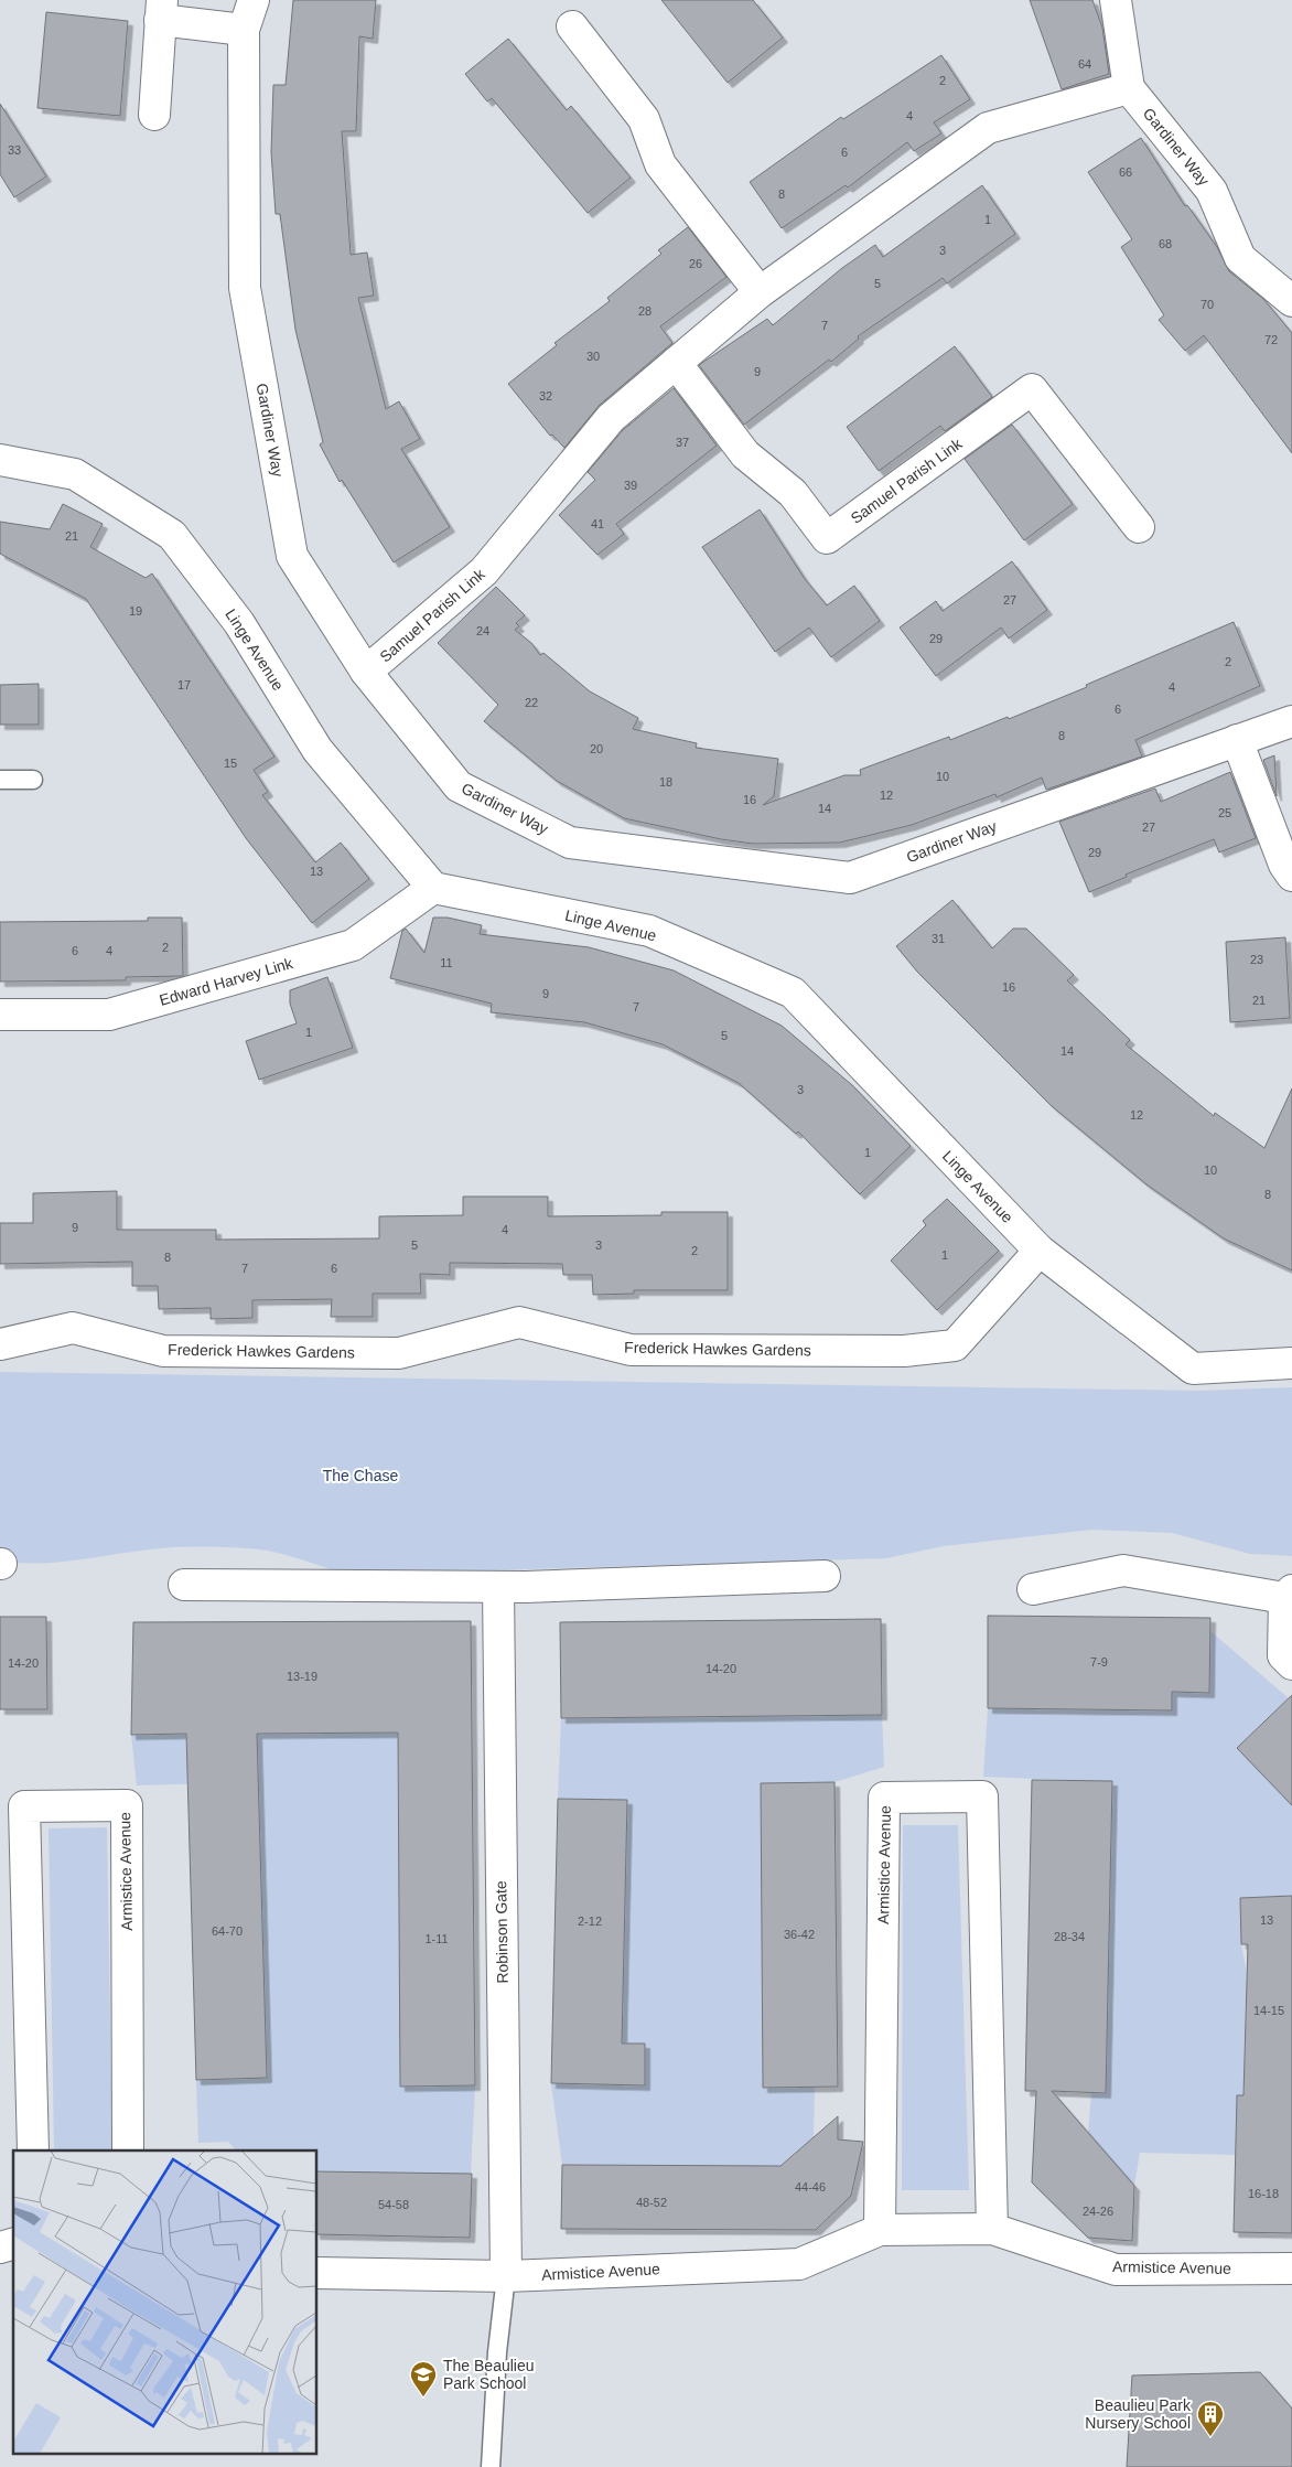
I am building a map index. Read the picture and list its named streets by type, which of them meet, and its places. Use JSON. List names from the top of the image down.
{
  "streets": {
    "street": [
      "Gardiner Way",
      "Samuel Parish Link",
      "Linge Avenue",
      "Edward Harvey Link",
      "Frederick Hawkes Gardens",
      "Armistice Avenue",
      "Robinson Gate"
    ]
  },
  "crossings": [
    ["Gardiner Way", "Samuel Parish Link"],
    ["Linge Avenue", "Edward Harvey Link"],
    ["Linge Avenue", "Frederick Hawkes Gardens"],
    ["Armistice Avenue", "Robinson Gate"]
  ],
  "parks": ["The Chase"],
  "places": {
    "school or university": ["The Beaulieu Park School"],
    "building": ["Beaulieu Park Nursery School"]
  },
  "house_numbers": [
    "64",
    "2",
    "4",
    "33",
    "6",
    "66",
    "8",
    "1",
    "68",
    "3",
    "26",
    "5",
    "70",
    "28",
    "7",
    "72",
    "30",
    "9",
    "32",
    "37",
    "39",
    "41",
    "21",
    "27",
    "19",
    "24",
    "29",
    "2",
    "17",
    "4",
    "22",
    "6",
    "8",
    "20",
    "15",
    "10",
    "18",
    "12",
    "16",
    "14",
    "25",
    "27",
    "29",
    "13",
    "31",
    "2",
    "6",
    "4",
    "23",
    "11",
    "16",
    "9",
    "21",
    "7",
    "1",
    "5",
    "14",
    "3",
    "12",
    "1",
    "10",
    "8",
    "9",
    "4",
    "5",
    "3",
    "2",
    "1",
    "8",
    "7",
    "6",
    "7-9",
    "14-20",
    "14-20",
    "13-19",
    "13",
    "2-12",
    "64-70",
    "36-42",
    "28-34",
    "1-11",
    "14-15",
    "44-46",
    "16-18",
    "48-52",
    "54-58",
    "24-26"
  ]
}
